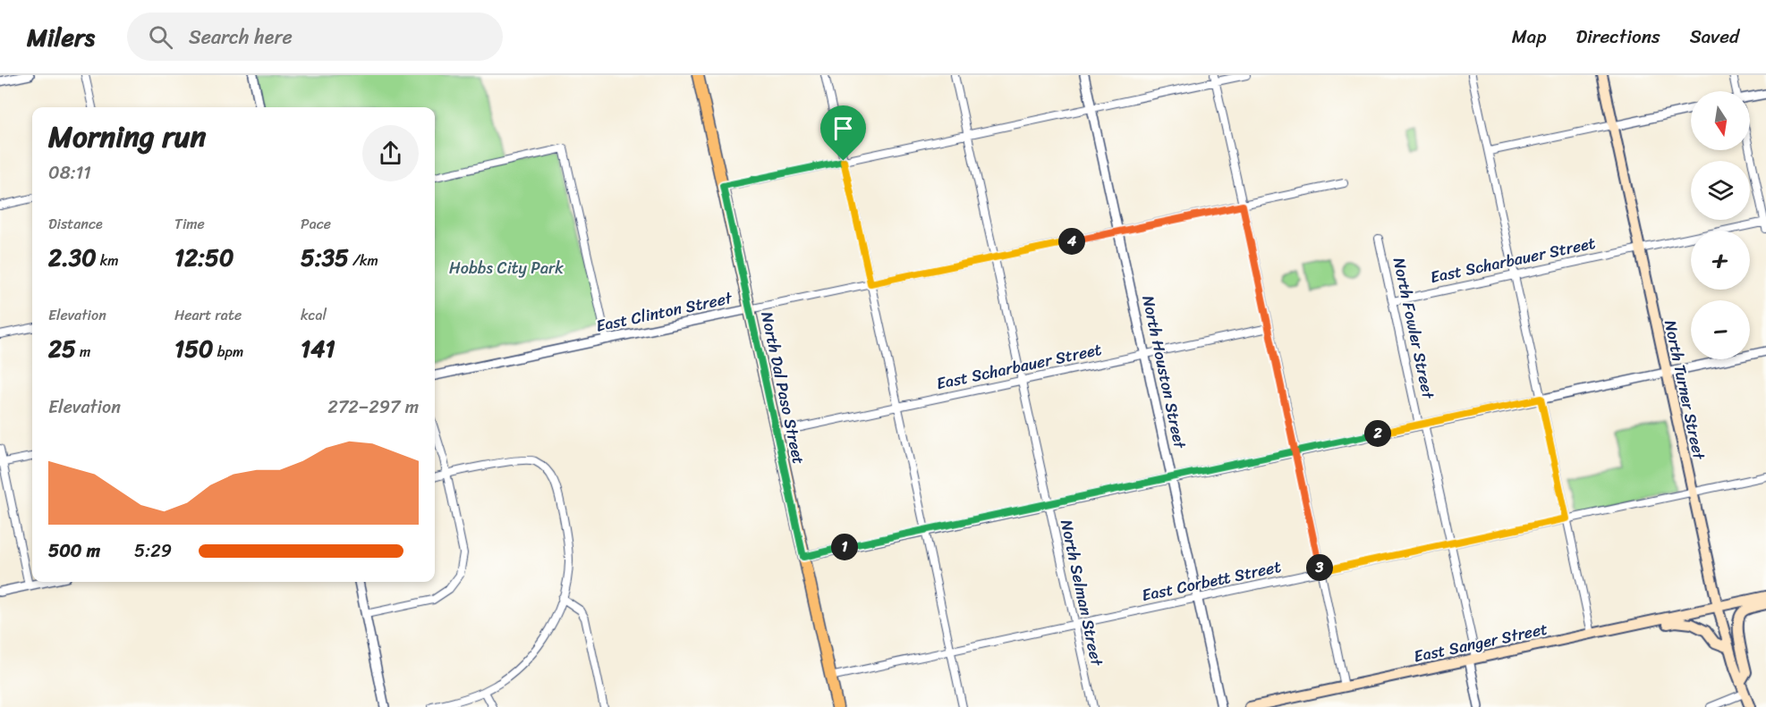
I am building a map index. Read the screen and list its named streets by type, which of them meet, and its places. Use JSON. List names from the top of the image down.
{
  "streets": {
    "main road": ["North Dal Paso Street", "North Turner Street", "East Sanger Street"],
    "street": [
      "East Scharbauer Street",
      "East Clinton Street",
      "North Fowler Street",
      "North Houston Street",
      "East Corbett Street",
      "North Selman Street"
    ]
  },
  "crossings": [
    ["East Scharbauer Street", "North Fowler Street"],
    ["East Scharbauer Street", "North Houston Street"],
    ["East Scharbauer Street", "North Dal Paso Street"],
    ["East Scharbauer Street", "North Turner Street"],
    ["East Scharbauer Street", "North Selman Street"],
    ["East Clinton Street", "North Houston Street"],
    ["East Clinton Street", "North Dal Paso Street"],
    ["East Clinton Street", "North Selman Street"],
    ["North Fowler Street", "East Corbett Street"],
    ["North Fowler Street", "East Sanger Street"],
    ["North Houston Street", "East Corbett Street"],
    ["North Dal Paso Street", "East Corbett Street"],
    ["North Turner Street", "East Corbett Street"],
    ["North Turner Street", "East Sanger Street"],
    ["East Corbett Street", "North Selman Street"]
  ],
  "parks": ["Hobbs City Park"],
  "north": "bottom",
  "page": {
    "header": "Milers",
    "search": "Search here",
    "nav": ["Map", "Directions", "Saved"],
    "map_buttons": ["+", "−"],
    "heading": ["Morning run", "08:11"],
    "stats": [
      ["Distance", "2.30 km"],
      ["Time", "12:50"],
      ["Pace", "5:35 /km"],
      ["Elevation", "25 m"],
      ["Heart rate", "150 bpm"],
      ["kcal", "141"]
    ],
    "pins": [
      "4",
      "2",
      "1",
      "3"
    ],
    "chart": ["Elevation", "272–297 m"],
    "list": [
      {
        "name": "500 m",
        "note": "5:29"
      }
    ]
  }
}
